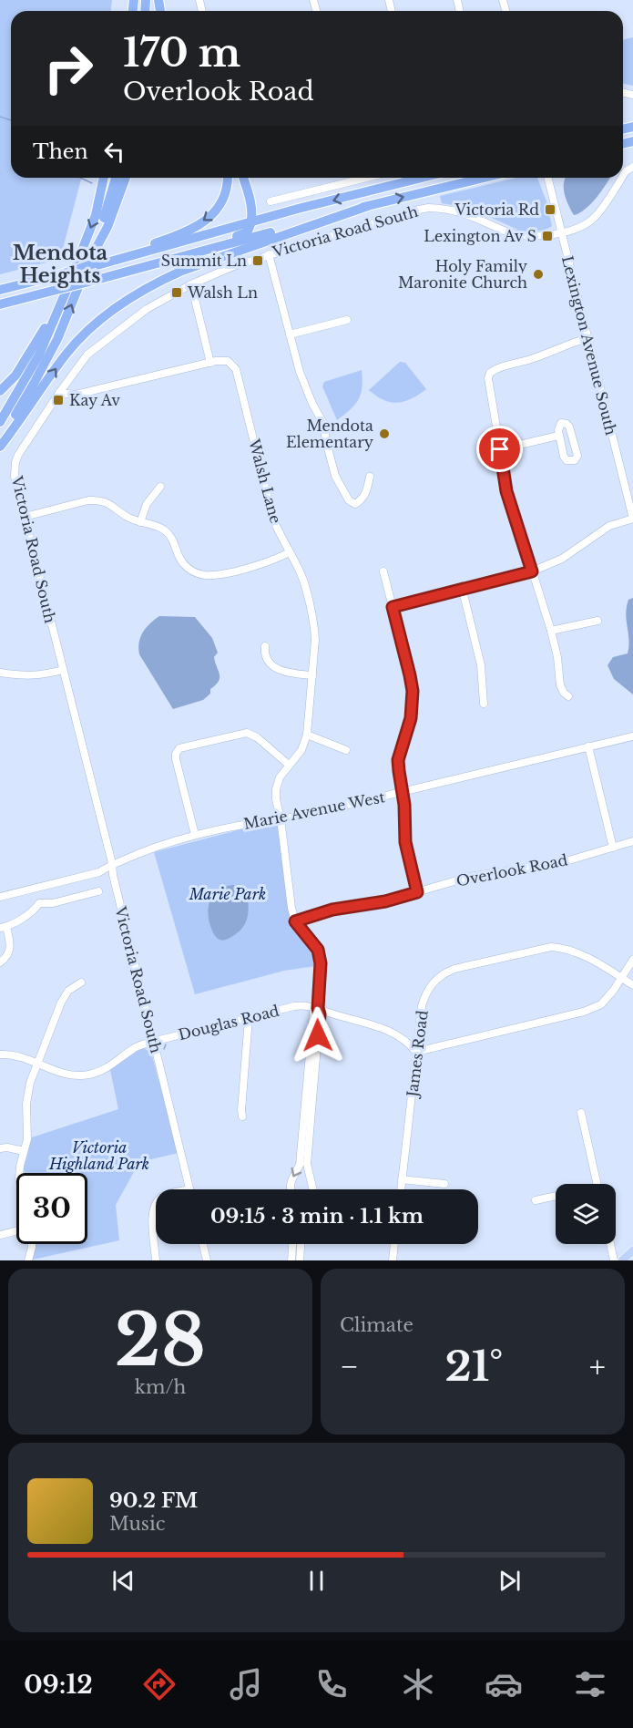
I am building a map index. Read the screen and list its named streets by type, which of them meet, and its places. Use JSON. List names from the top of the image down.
{
  "streets": {
    "street": [
      "Victoria Road South",
      "Lexington Avenue South",
      "Walsh Lane",
      "Marie Avenue West",
      "Overlook Road",
      "Douglas Road",
      "James Road"
    ]
  },
  "crossings": [
    ["Victoria Road South", "Lexington Avenue South"],
    ["Victoria Road South", "Marie Avenue West"],
    ["Victoria Road South", "Douglas Road"],
    ["Walsh Lane", "Marie Avenue West"],
    ["Walsh Lane", "Overlook Road"],
    ["Douglas Road", "James Road"]
  ],
  "districts": ["Mendota Heights"],
  "parks": ["Marie Park", "Victoria Highland Park"],
  "places": {
    "transit": [
      "Victoria Rd",
      "Lexington Av S",
      "Summit Ln",
      "Walsh Ln",
      "Kay Av"
    ],
    "other": ["Holy Family Maronite Church", "Mendota Elementary"]
  },
  "page": {
    "turn": ["170 m", "Overlook Road"],
    "then": "Then",
    "limit": "30",
    "trip": "09:15 · 3 min · 1.1 km",
    "tile": [
      ["28", "km/h"],
      "Climate"
    ],
    "heat": ["−", "21°", "+"],
    "song": ["90.2 FM", "Music"],
    "tabs": "09:12"
  }
}
